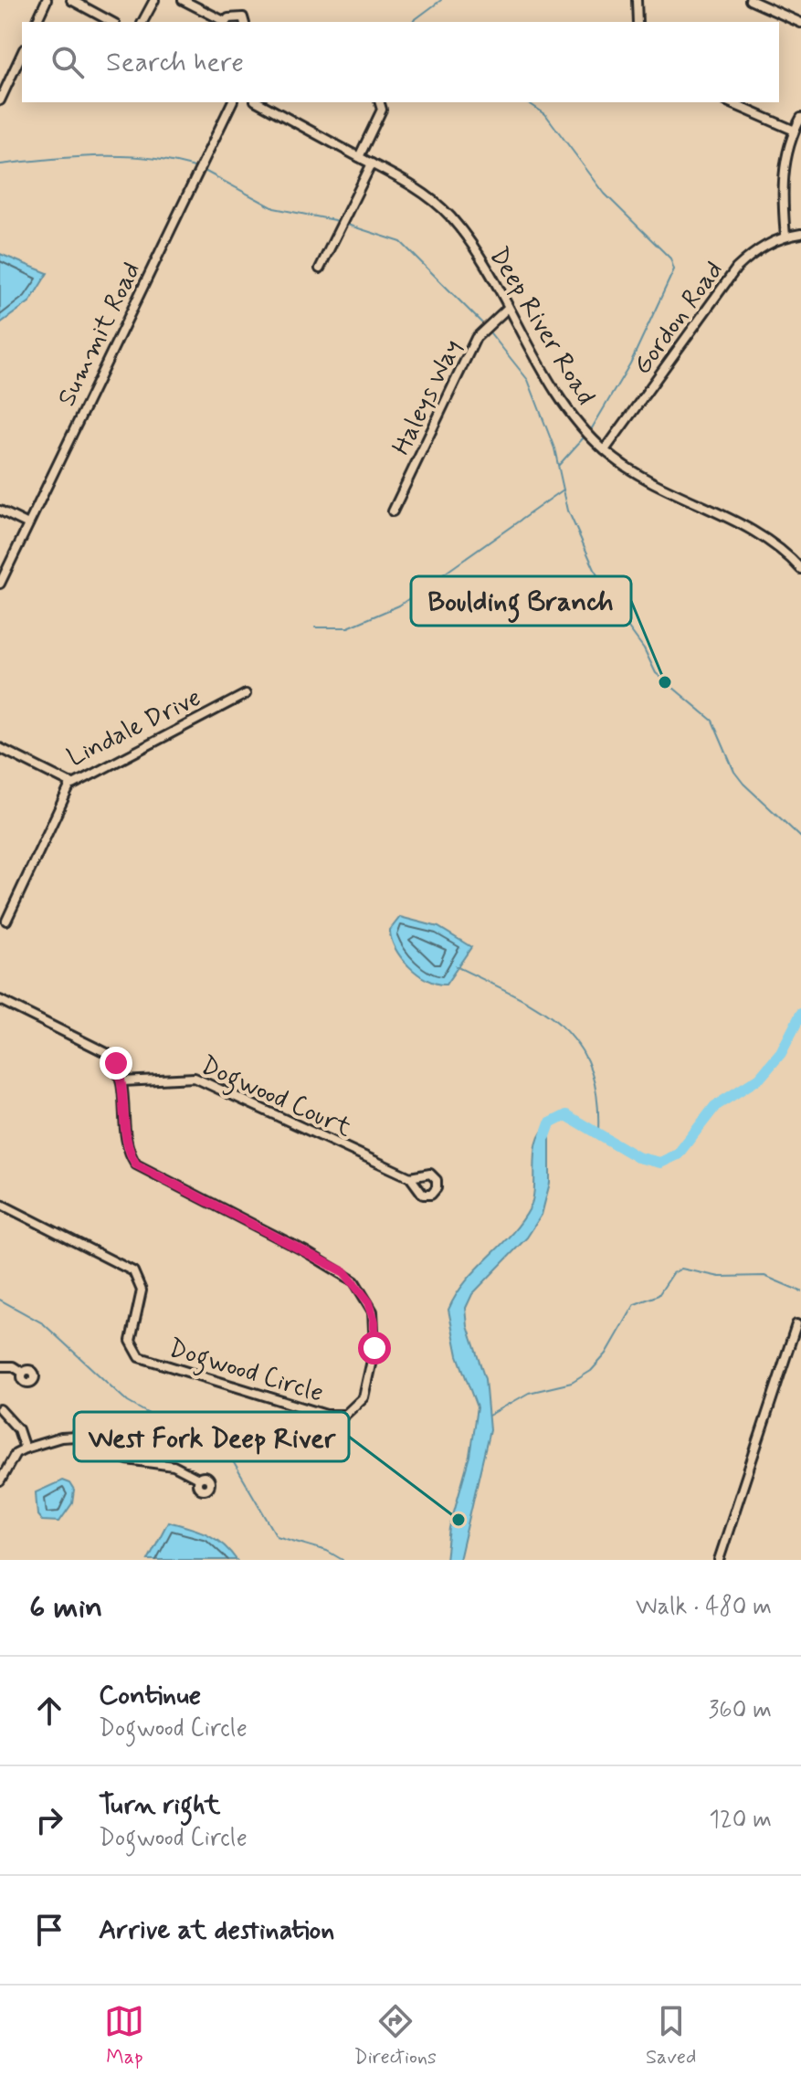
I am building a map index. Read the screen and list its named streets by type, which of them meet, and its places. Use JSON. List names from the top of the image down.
{
  "streets": {
    "street": [
      "Gordon Road",
      "Deep River Road",
      "Summit Road",
      "Haleys Way",
      "Lindale Drive",
      "Dogwood Court",
      "Dogwood Circle"
    ]
  },
  "crossings": [
    ["Gordon Road", "Deep River Road"],
    ["Deep River Road", "Haleys Way"],
    ["Dogwood Court", "Dogwood Circle"]
  ],
  "places": ["Boulding Branch", "West Fork Deep River"],
  "page": {
    "search": "Search here",
    "heading": ["6 min", "Walk · 480 m"],
    "list": [
      ["Continue", "Dogwood Circle", "360 m"],
      ["Turn right", "Dogwood Circle", "120 m"],
      "Arrive at destination"
    ],
    "nav": ["Map", "Directions", "Saved"]
  }
}
